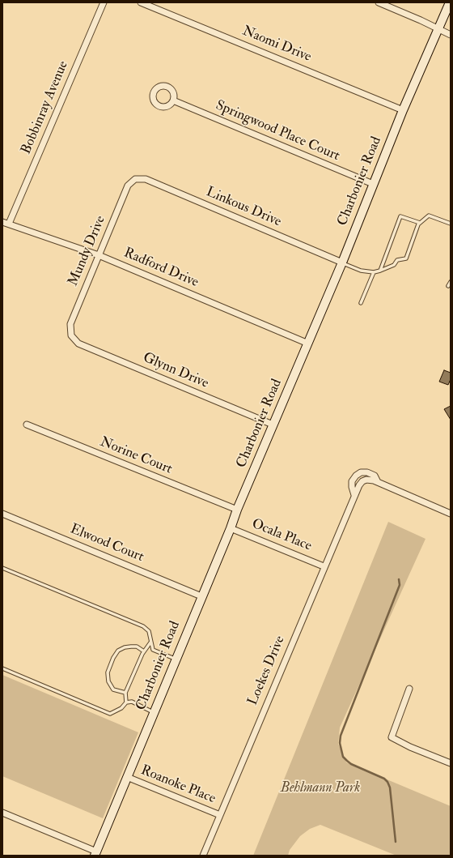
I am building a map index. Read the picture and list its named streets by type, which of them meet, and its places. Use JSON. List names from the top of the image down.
{
  "streets": {
    "main road": ["Charbonier Road"],
    "street": [
      "Naomi Drive",
      "Bobbinray Avenue",
      "Springwood Place Court",
      "Linkous Drive",
      "Mundy Drive",
      "Radford Drive",
      "Glynn Drive",
      "Norine Court",
      "Ocala Place",
      "Elwood Court",
      "Loekes Drive",
      "Roanoke Place"
    ]
  },
  "crossings": [
    ["Naomi Drive", "Charbonier Road"],
    ["Bobbinray Avenue", "Radford Drive"],
    ["Springwood Place Court", "Charbonier Road"],
    ["Charbonier Road", "Linkous Drive"],
    ["Charbonier Road", "Radford Drive"],
    ["Charbonier Road", "Glynn Drive"],
    ["Charbonier Road", "Norine Court"],
    ["Charbonier Road", "Ocala Place"],
    ["Charbonier Road", "Elwood Court"],
    ["Charbonier Road", "Roanoke Place"],
    ["Linkous Drive", "Mundy Drive"],
    ["Mundy Drive", "Radford Drive"],
    ["Mundy Drive", "Glynn Drive"],
    ["Ocala Place", "Loekes Drive"],
    ["Loekes Drive", "Roanoke Place"]
  ],
  "parks": ["Behlmann Park"]
}
